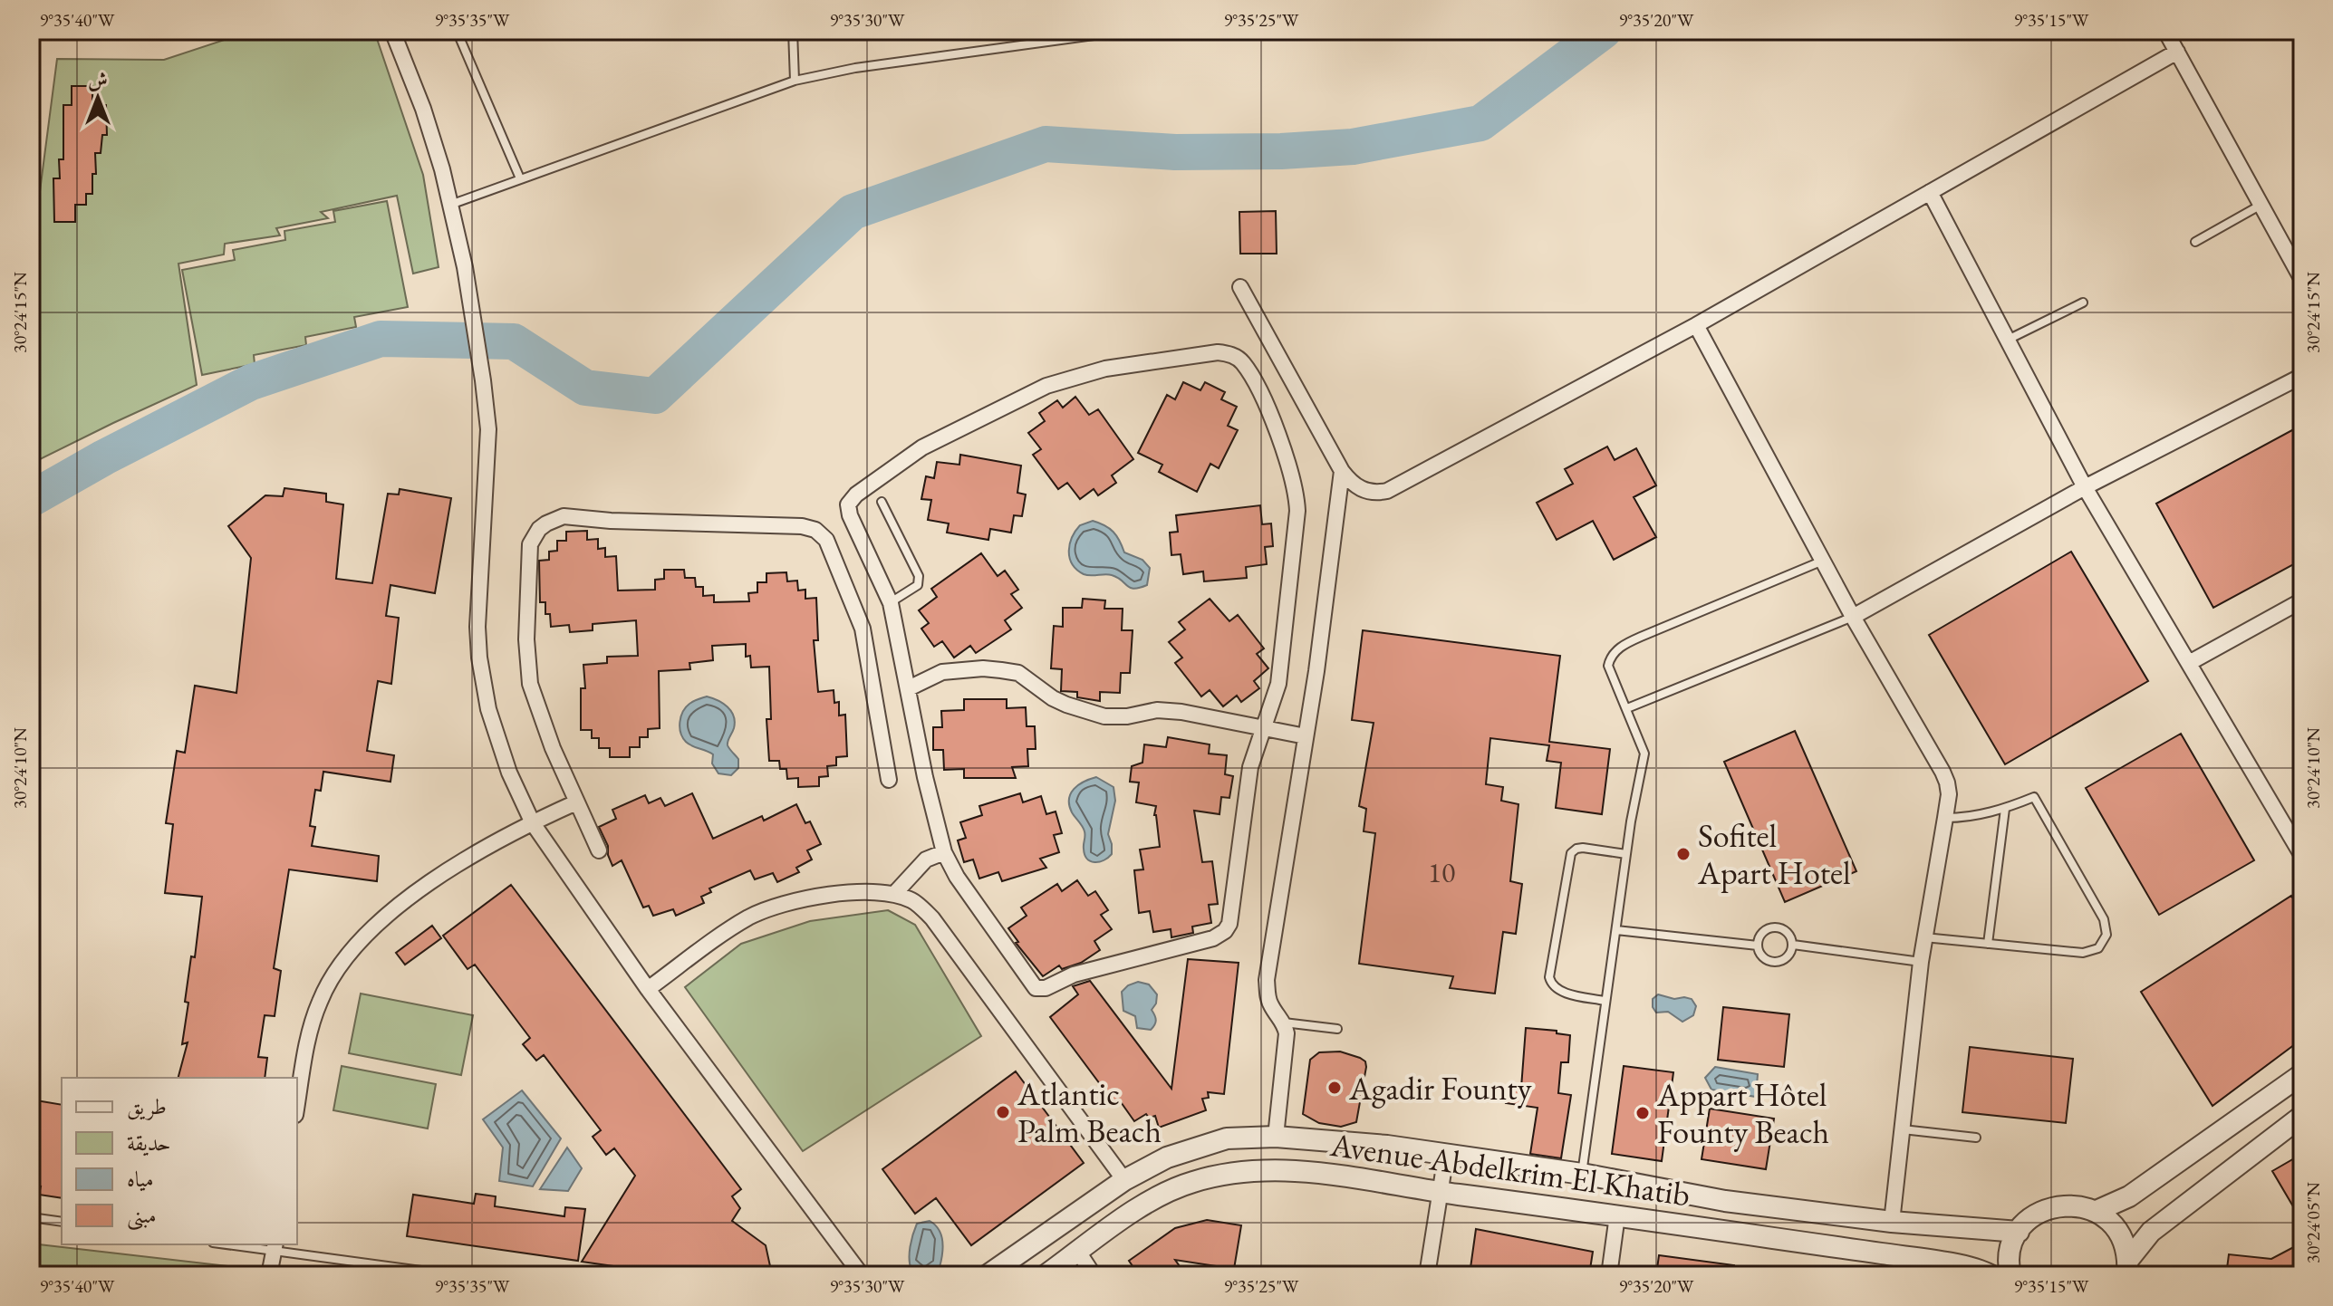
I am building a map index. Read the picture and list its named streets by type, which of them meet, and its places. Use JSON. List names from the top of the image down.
{
  "streets": {
    "street": ["Avenue Abdelkrim El Khatib"]
  },
  "places": [
    "Sofitel Apart Hotel",
    "Agadir Founty",
    "Atlantic Palm Beach",
    "Appart Hôtel Founty Beach"
  ],
  "house_numbers": ["10"],
  "legend": [
    "طريق",
    "حديقة",
    "مياه",
    "مبنى"
  ],
  "north": "top",
  "coordinates": [
    "9°35'40\"W",
    "9°35'35\"W",
    "9°35'30\"W",
    "9°35'25\"W",
    "9°35'20\"W",
    "9°35'15\"W",
    "30°24'15\"N",
    "30°24'10\"N",
    "30°24'05\"N"
  ]
}
